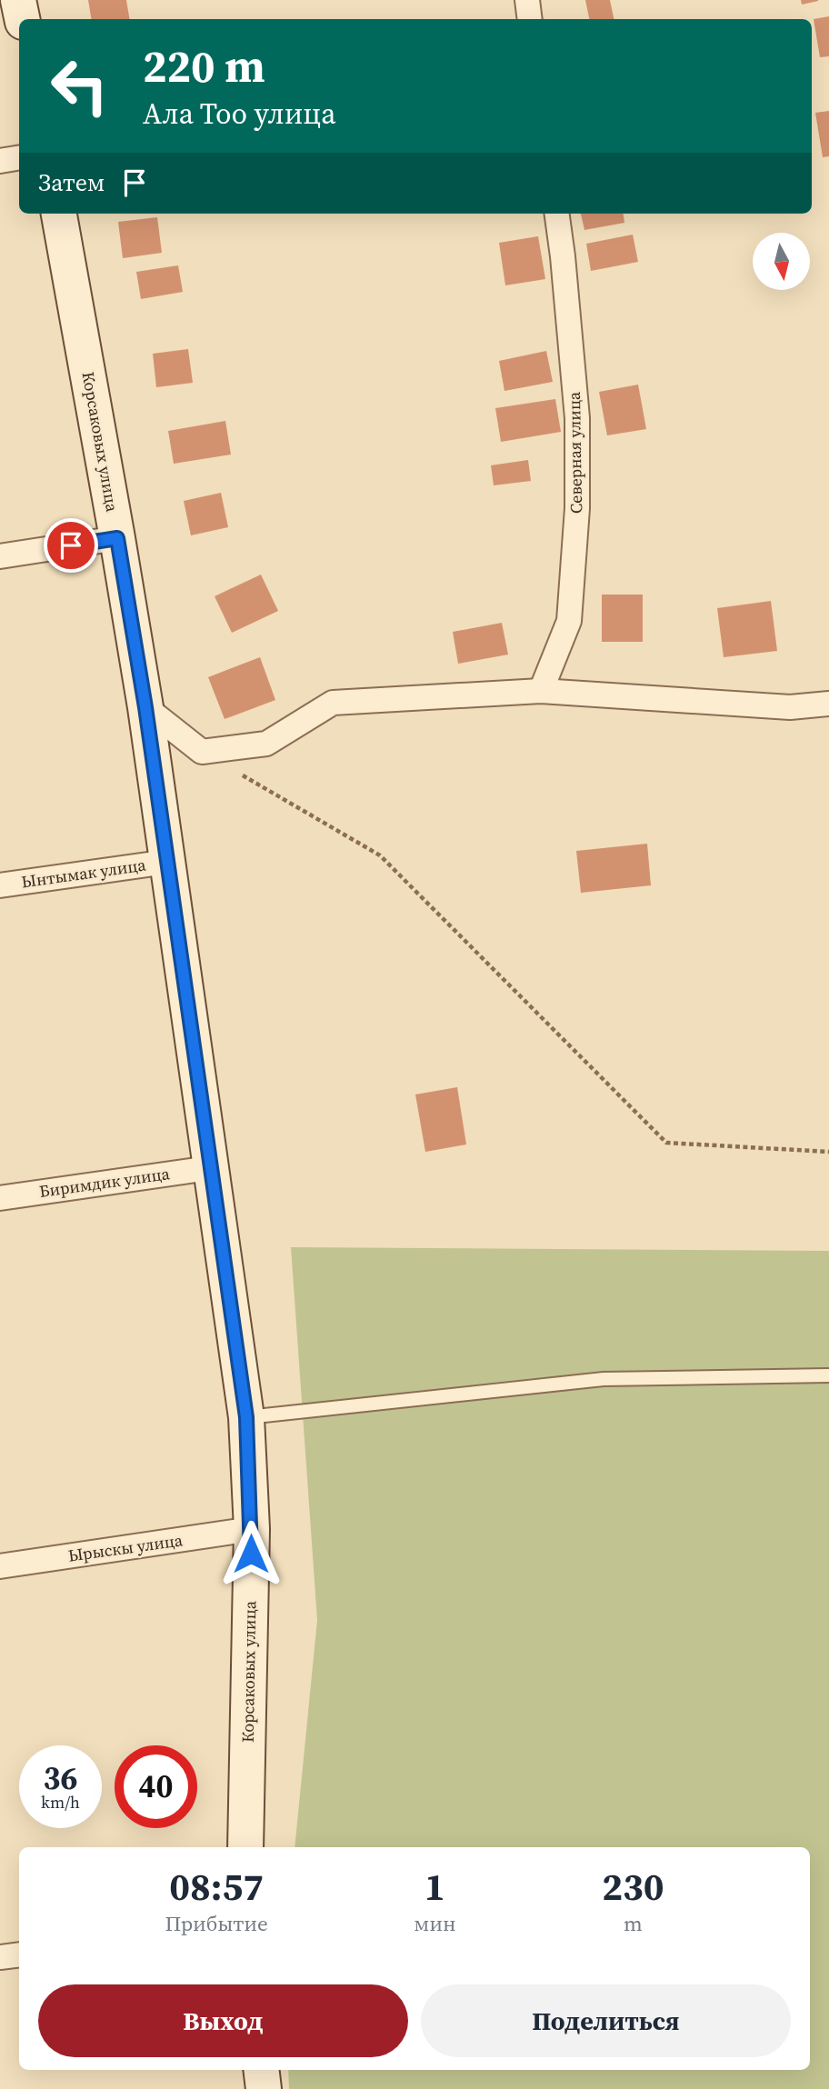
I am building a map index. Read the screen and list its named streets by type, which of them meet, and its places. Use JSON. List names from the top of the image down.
{
  "streets": {
    "street": [
      "Корсаковых улица",
      "Северная улица",
      "Ынтымак улица",
      "Биримдик улица",
      "Ырыскы улица"
    ]
  },
  "crossings": [
    ["Корсаковых улица", "Ынтымак улица"],
    ["Корсаковых улица", "Биримдик улица"],
    ["Корсаковых улица", "Ырыскы улица"]
  ],
  "north": "bottom",
  "page": {
    "turn": ["220 m", "Ала Тоо улица"],
    "then": "Затем",
    "speed": "36 km/h",
    "limit": "40",
    "eta": [
      "08:57",
      "Прибытие",
      "1",
      "мин",
      "230",
      "m"
    ],
    "buttons": ["Выход", "Поделиться"]
  }
}
